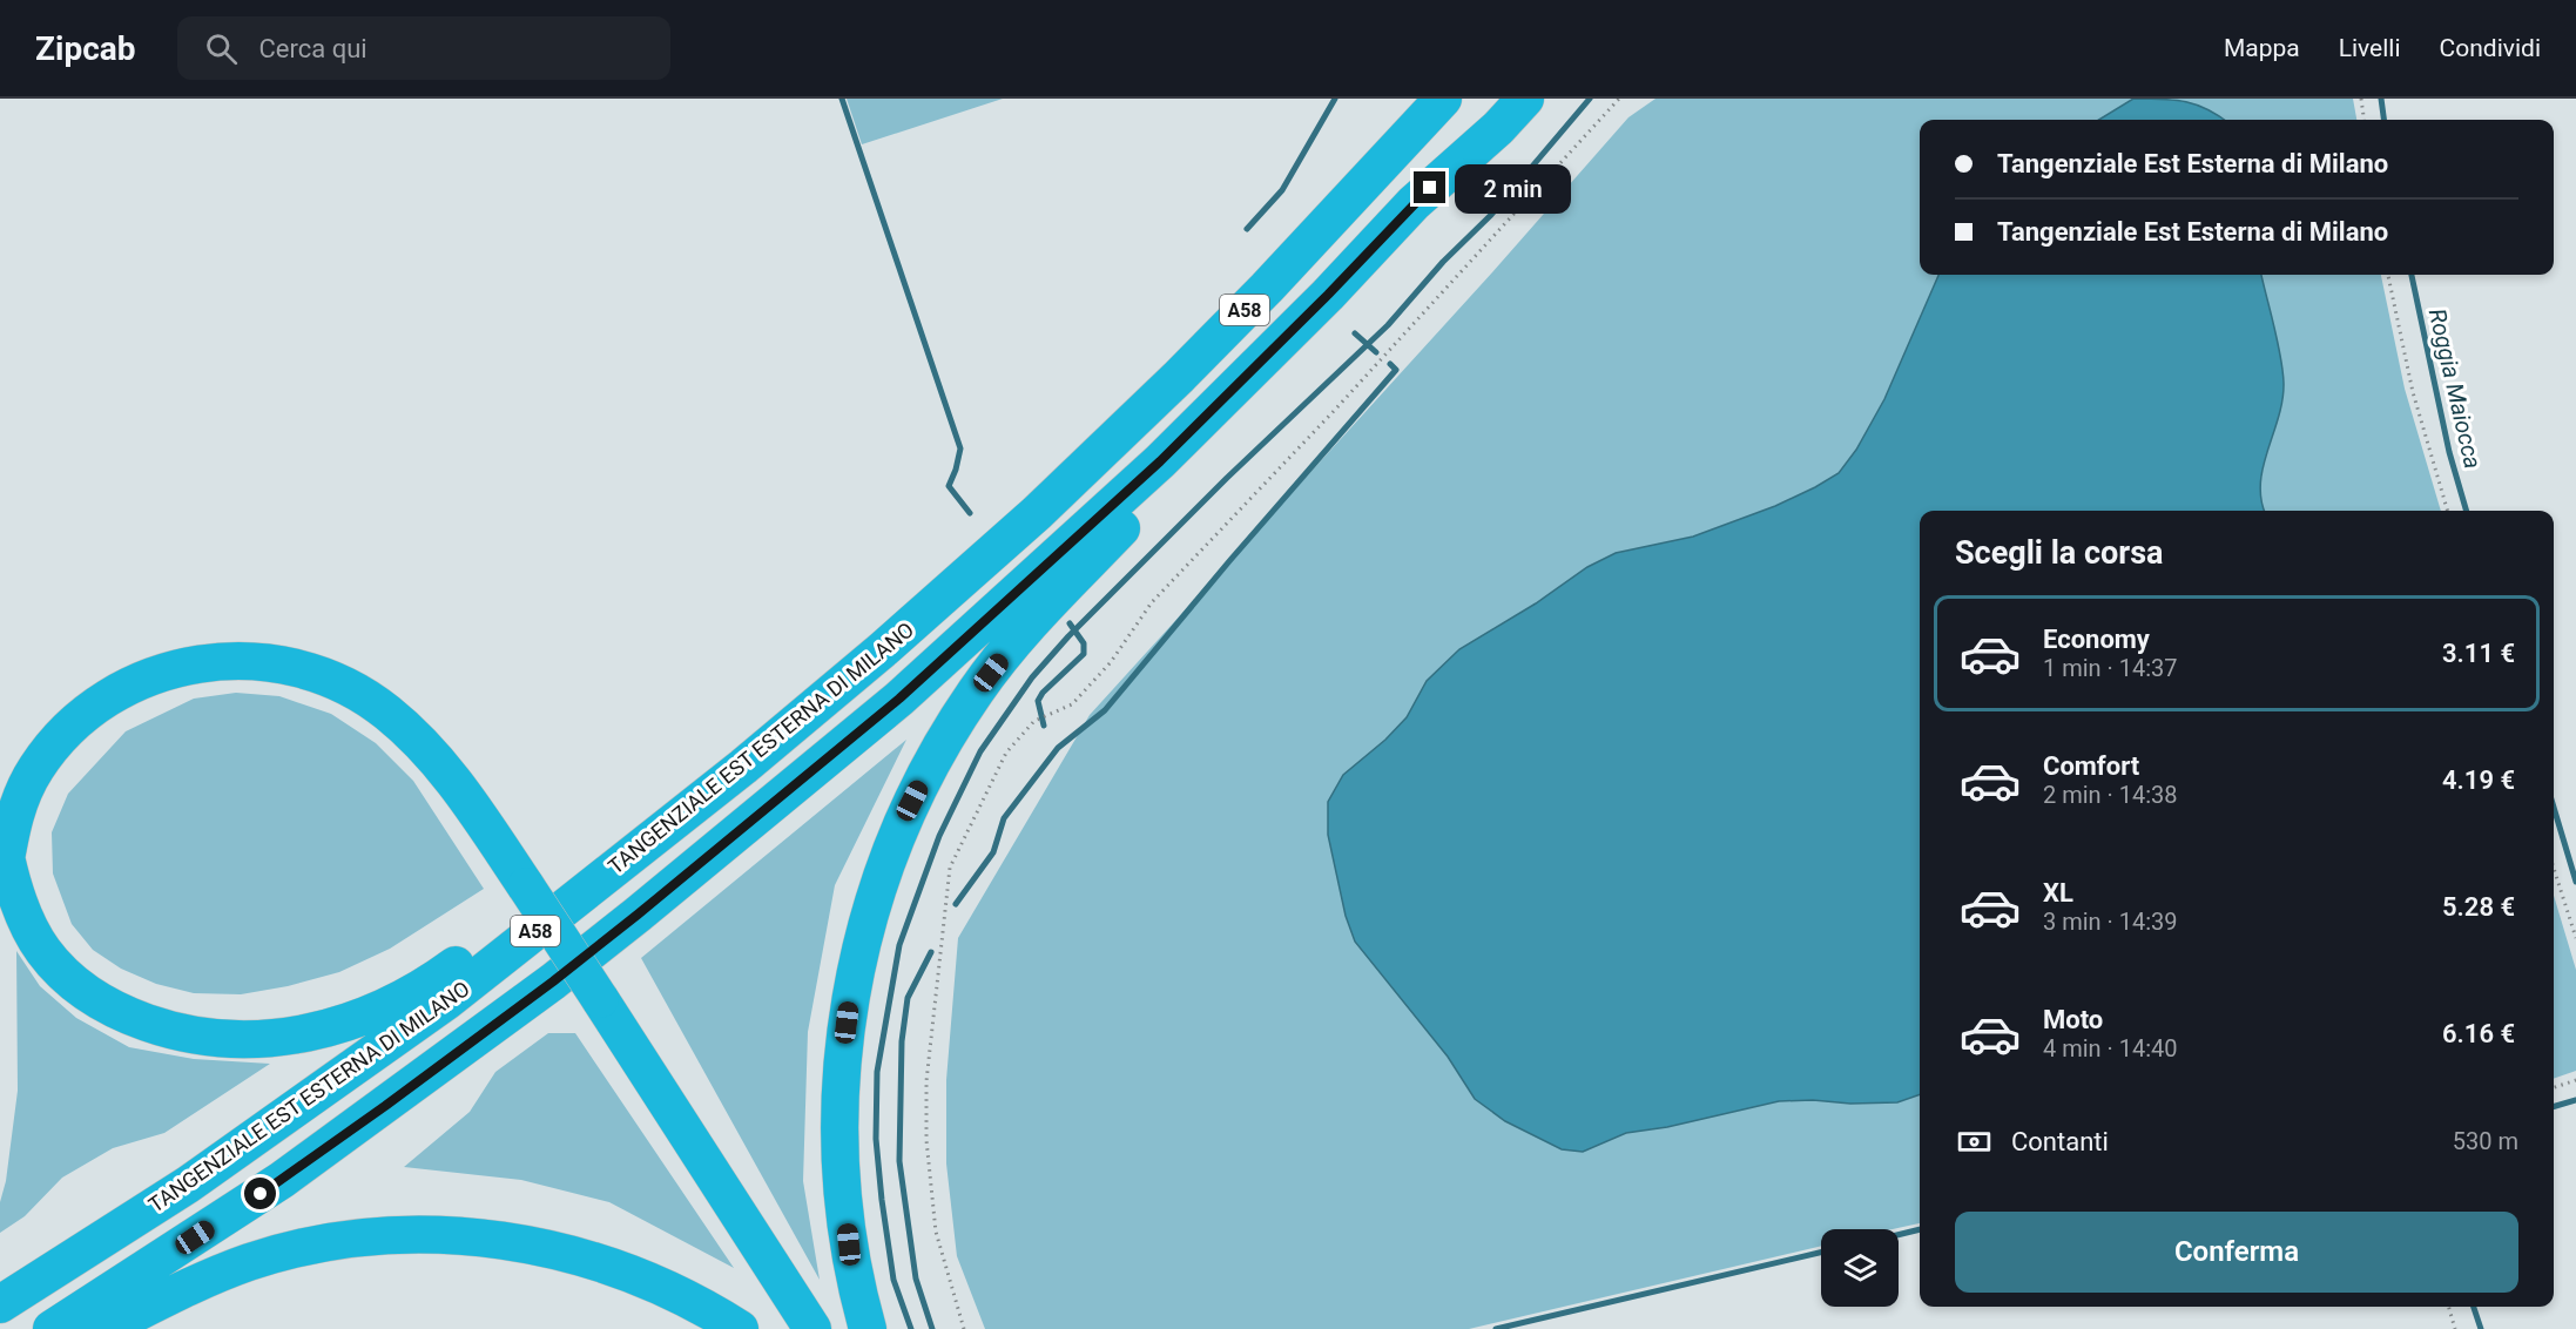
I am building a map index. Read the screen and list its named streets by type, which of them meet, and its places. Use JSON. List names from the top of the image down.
{
  "streets": {
    "highway": ["A58", "TANGENZIALE EST ESTERNA DI MILANO"]
  },
  "crossings": [
    ["A58", "TANGENZIALE EST ESTERNA DI MILANO"]
  ],
  "water": ["Roggia Maiocca"],
  "page": {
    "header": "Zipcab",
    "search": "Cerca qui",
    "nav": ["Mappa", "Livelli", "Condividi"],
    "banner": ["Tangenziale Est Esterna di Milano", "Tangenziale Est Esterna di Milano"],
    "bubble": "2 min",
    "heading": "Scegli la corsa",
    "list": [
      {
        "name": "Economy",
        "note": "1 min · 14:37",
        "value": "3.11 €"
      },
      {
        "name": "Comfort",
        "note": "2 min · 14:38",
        "value": "4.19 €"
      },
      {
        "name": "XL",
        "note": "3 min · 14:39",
        "value": "5.28 €"
      },
      {
        "name": "Moto",
        "note": "4 min · 14:40",
        "value": "6.16 €"
      }
    ],
    "pay": ["Contanti", "530 m"],
    "buttons": "Conferma"
  }
}
